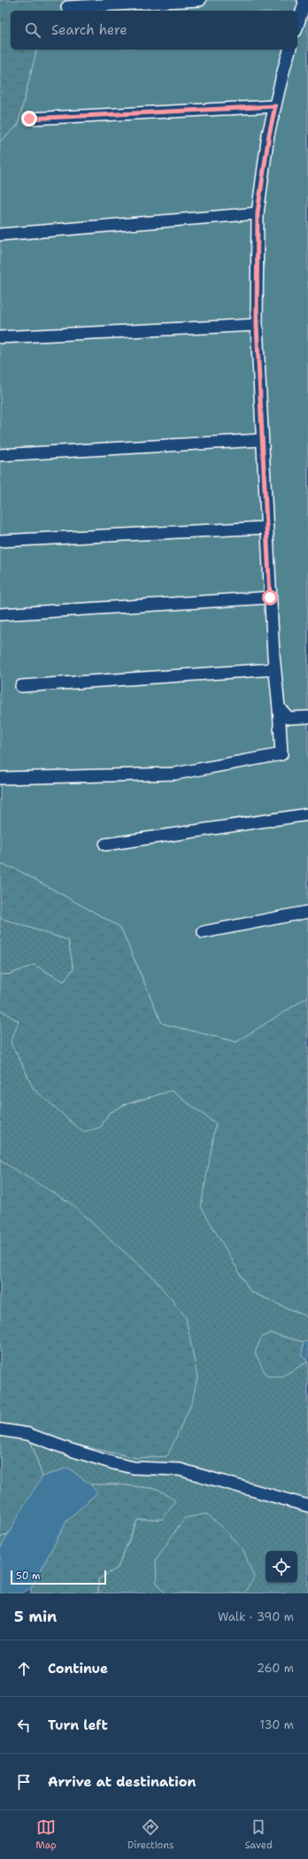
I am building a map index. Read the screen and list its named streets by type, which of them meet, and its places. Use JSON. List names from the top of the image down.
{
  "scale_bar": "50 m",
  "page": {
    "search": "Search here",
    "scale": "50 m",
    "heading": ["5 min", "Walk · 390 m"],
    "list": [
      ["Continue", "260 m"],
      ["Turn left", "130 m"],
      "Arrive at destination"
    ],
    "nav": ["Map", "Directions", "Saved"]
  }
}
